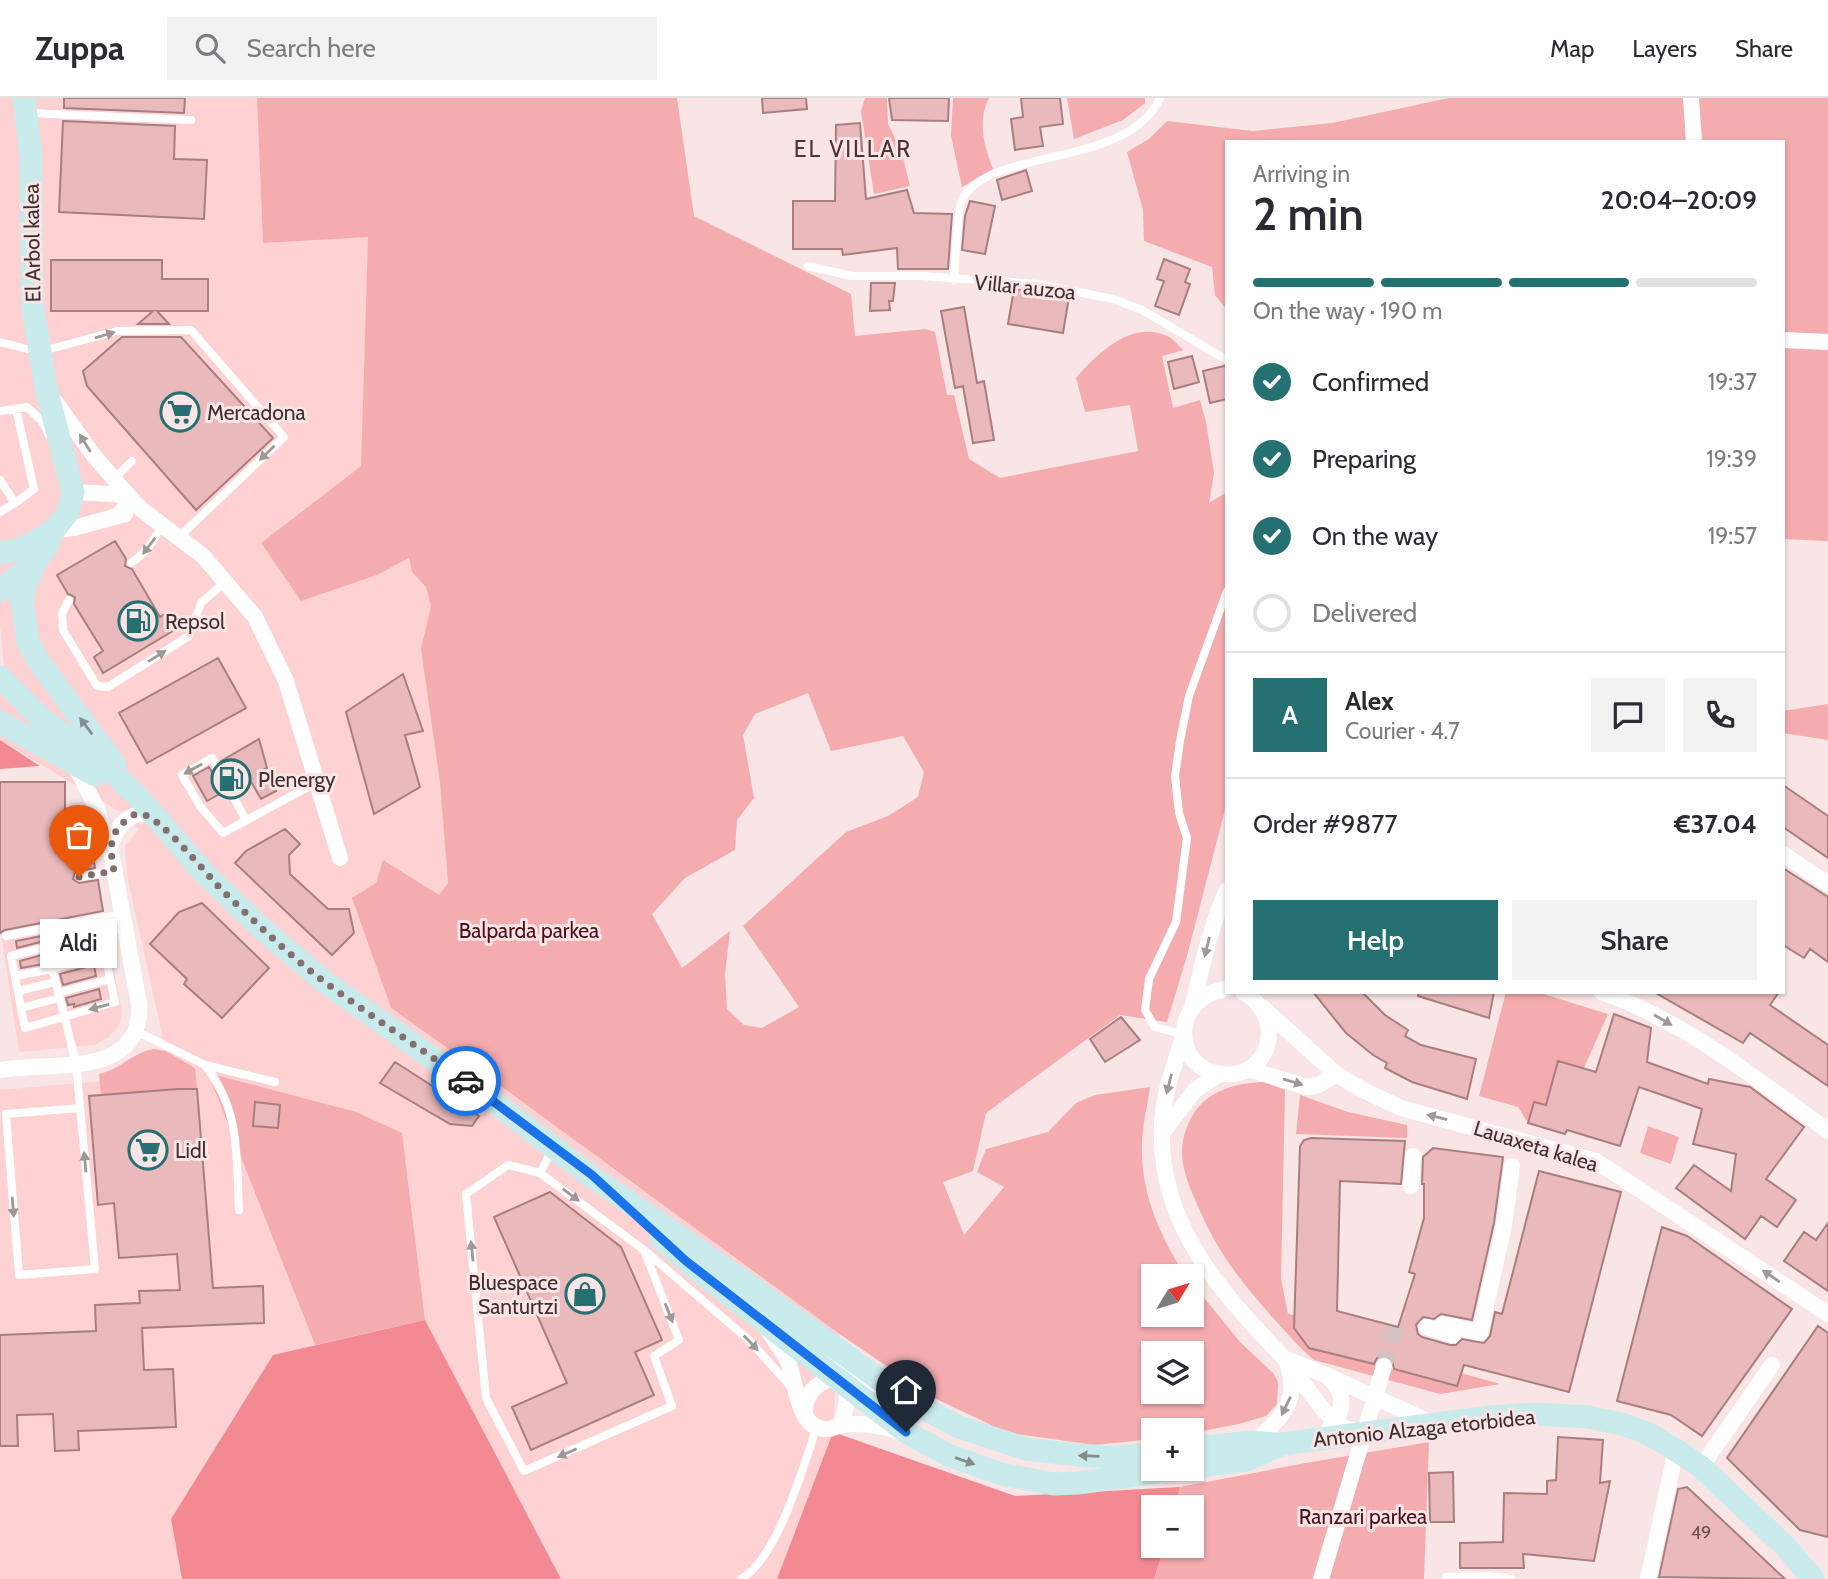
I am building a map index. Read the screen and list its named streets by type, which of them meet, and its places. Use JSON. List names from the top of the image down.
{
  "streets": {
    "street": ["El Arbol kalea", "Lauaxeta kalea", "Antonio Alzaga etorbidea"],
    "lane": ["Villar auzoa"]
  },
  "one_way": ["Lauaxeta kalea"],
  "districts": ["EL VILLAR"],
  "parks": ["Balparda parkea", "Ranzari parkea"],
  "places": {
    "supermarket": ["Mercadona", "Lidl"],
    "fuel station": ["Repsol", "Plenergy"],
    "other": ["Aldi"],
    "shop": ["Bluespace Santurtzi"]
  },
  "house_numbers": ["49"],
  "north": "top right",
  "page": {
    "header": "Zuppa",
    "search": "Search here",
    "nav": ["Map", "Layers", "Share"],
    "heading": ["2 min", "Arriving in", "20:04–20:09"],
    "panel": [
      "Alex",
      "Courier · 4.7",
      "Order #9877",
      "€37.04"
    ],
    "bar": "On the way · 190 m",
    "list": [
      ["Confirmed", "19:37"],
      ["Preparing", "19:39"],
      ["On the way", "19:57"],
      "Delivered"
    ],
    "round": "A",
    "buttons": ["Help", "Share"],
    "bubble": "Aldi",
    "map_buttons": ["+", "−"]
  }
}
